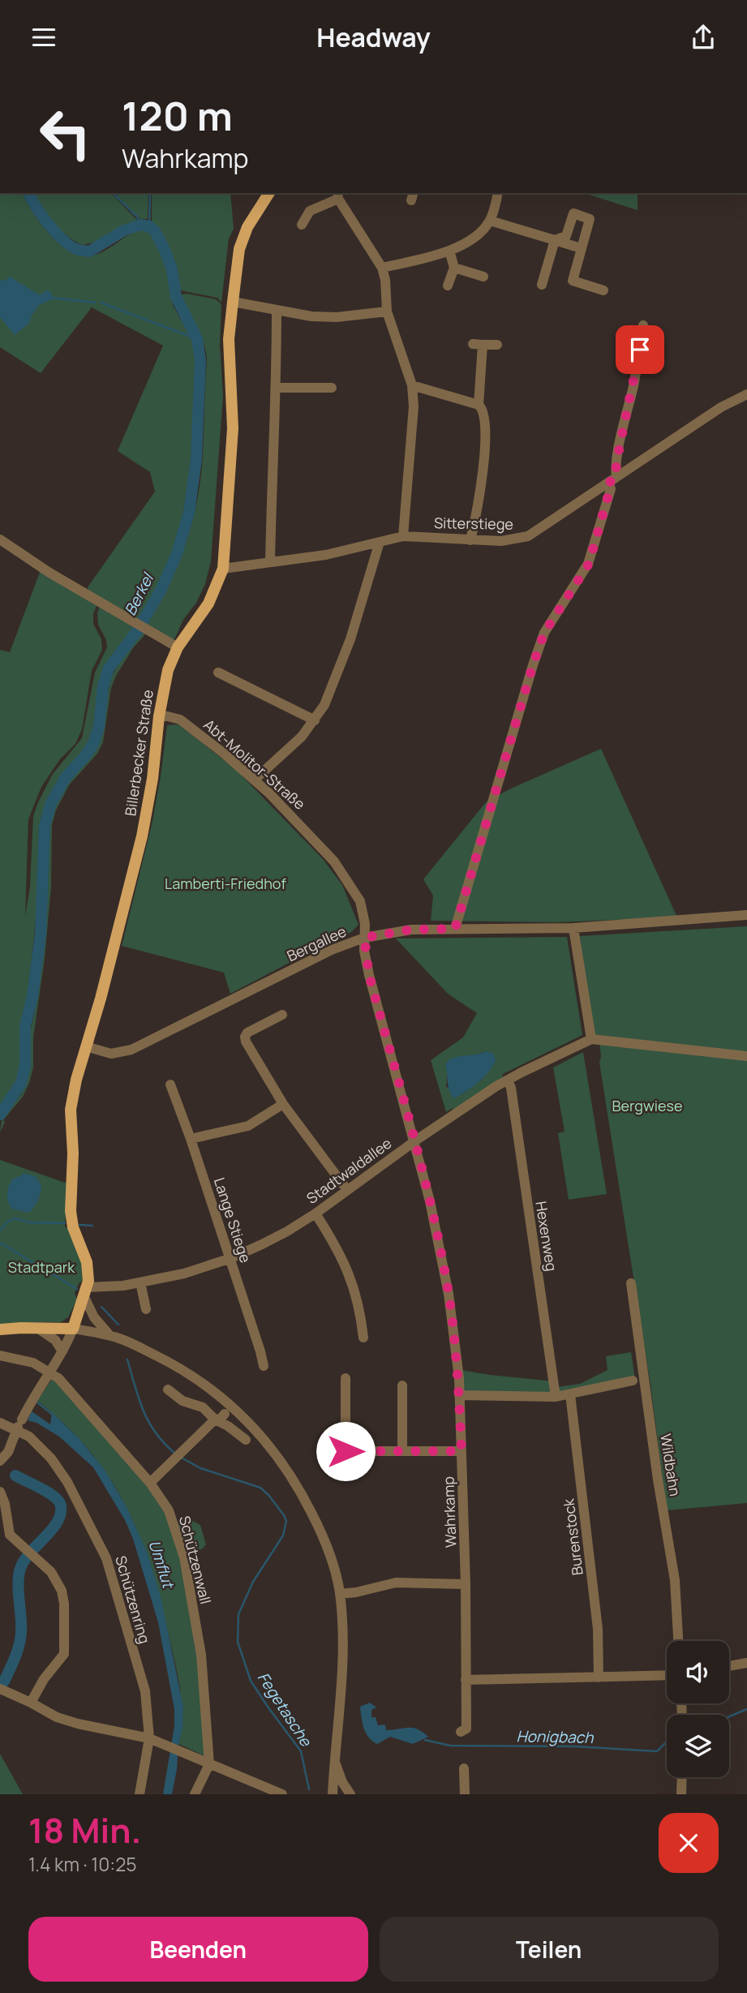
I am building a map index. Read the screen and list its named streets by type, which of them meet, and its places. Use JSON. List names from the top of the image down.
{
  "streets": {
    "main road": ["Billerbecker Straße"],
    "street": [
      "Sitterstiege",
      "Abt-Molitor-Straße",
      "Bergallee",
      "Stadtwaldallee",
      "Lange Stiege",
      "Hexenweg",
      "Wildbahn",
      "Wahrkamp",
      "Burenstock",
      "Schützenwall",
      "Schützenring"
    ]
  },
  "crossings": [
    ["Sitterstiege", "Billerbecker Straße"],
    ["Billerbecker Straße", "Abt-Molitor-Straße"],
    ["Billerbecker Straße", "Bergallee"],
    ["Billerbecker Straße", "Stadtwaldallee"],
    ["Abt-Molitor-Straße", "Bergallee"],
    ["Abt-Molitor-Straße", "Wahrkamp"],
    ["Bergallee", "Wahrkamp"],
    ["Stadtwaldallee", "Lange Stiege"],
    ["Stadtwaldallee", "Hexenweg"],
    ["Stadtwaldallee", "Wahrkamp"]
  ],
  "water": [
    "Berkel",
    "Umflut",
    "Fegetasche",
    "Honigbach"
  ],
  "parks": ["Lamberti-Friedhof", "Bergwiese", "Stadtpark"],
  "page": {
    "header": "Headway",
    "turn": ["120 m", "Wahrkamp"],
    "heading": ["18 Min.", "1.4 km · 10:25"],
    "buttons": ["Beenden", "Teilen"]
  }
}
